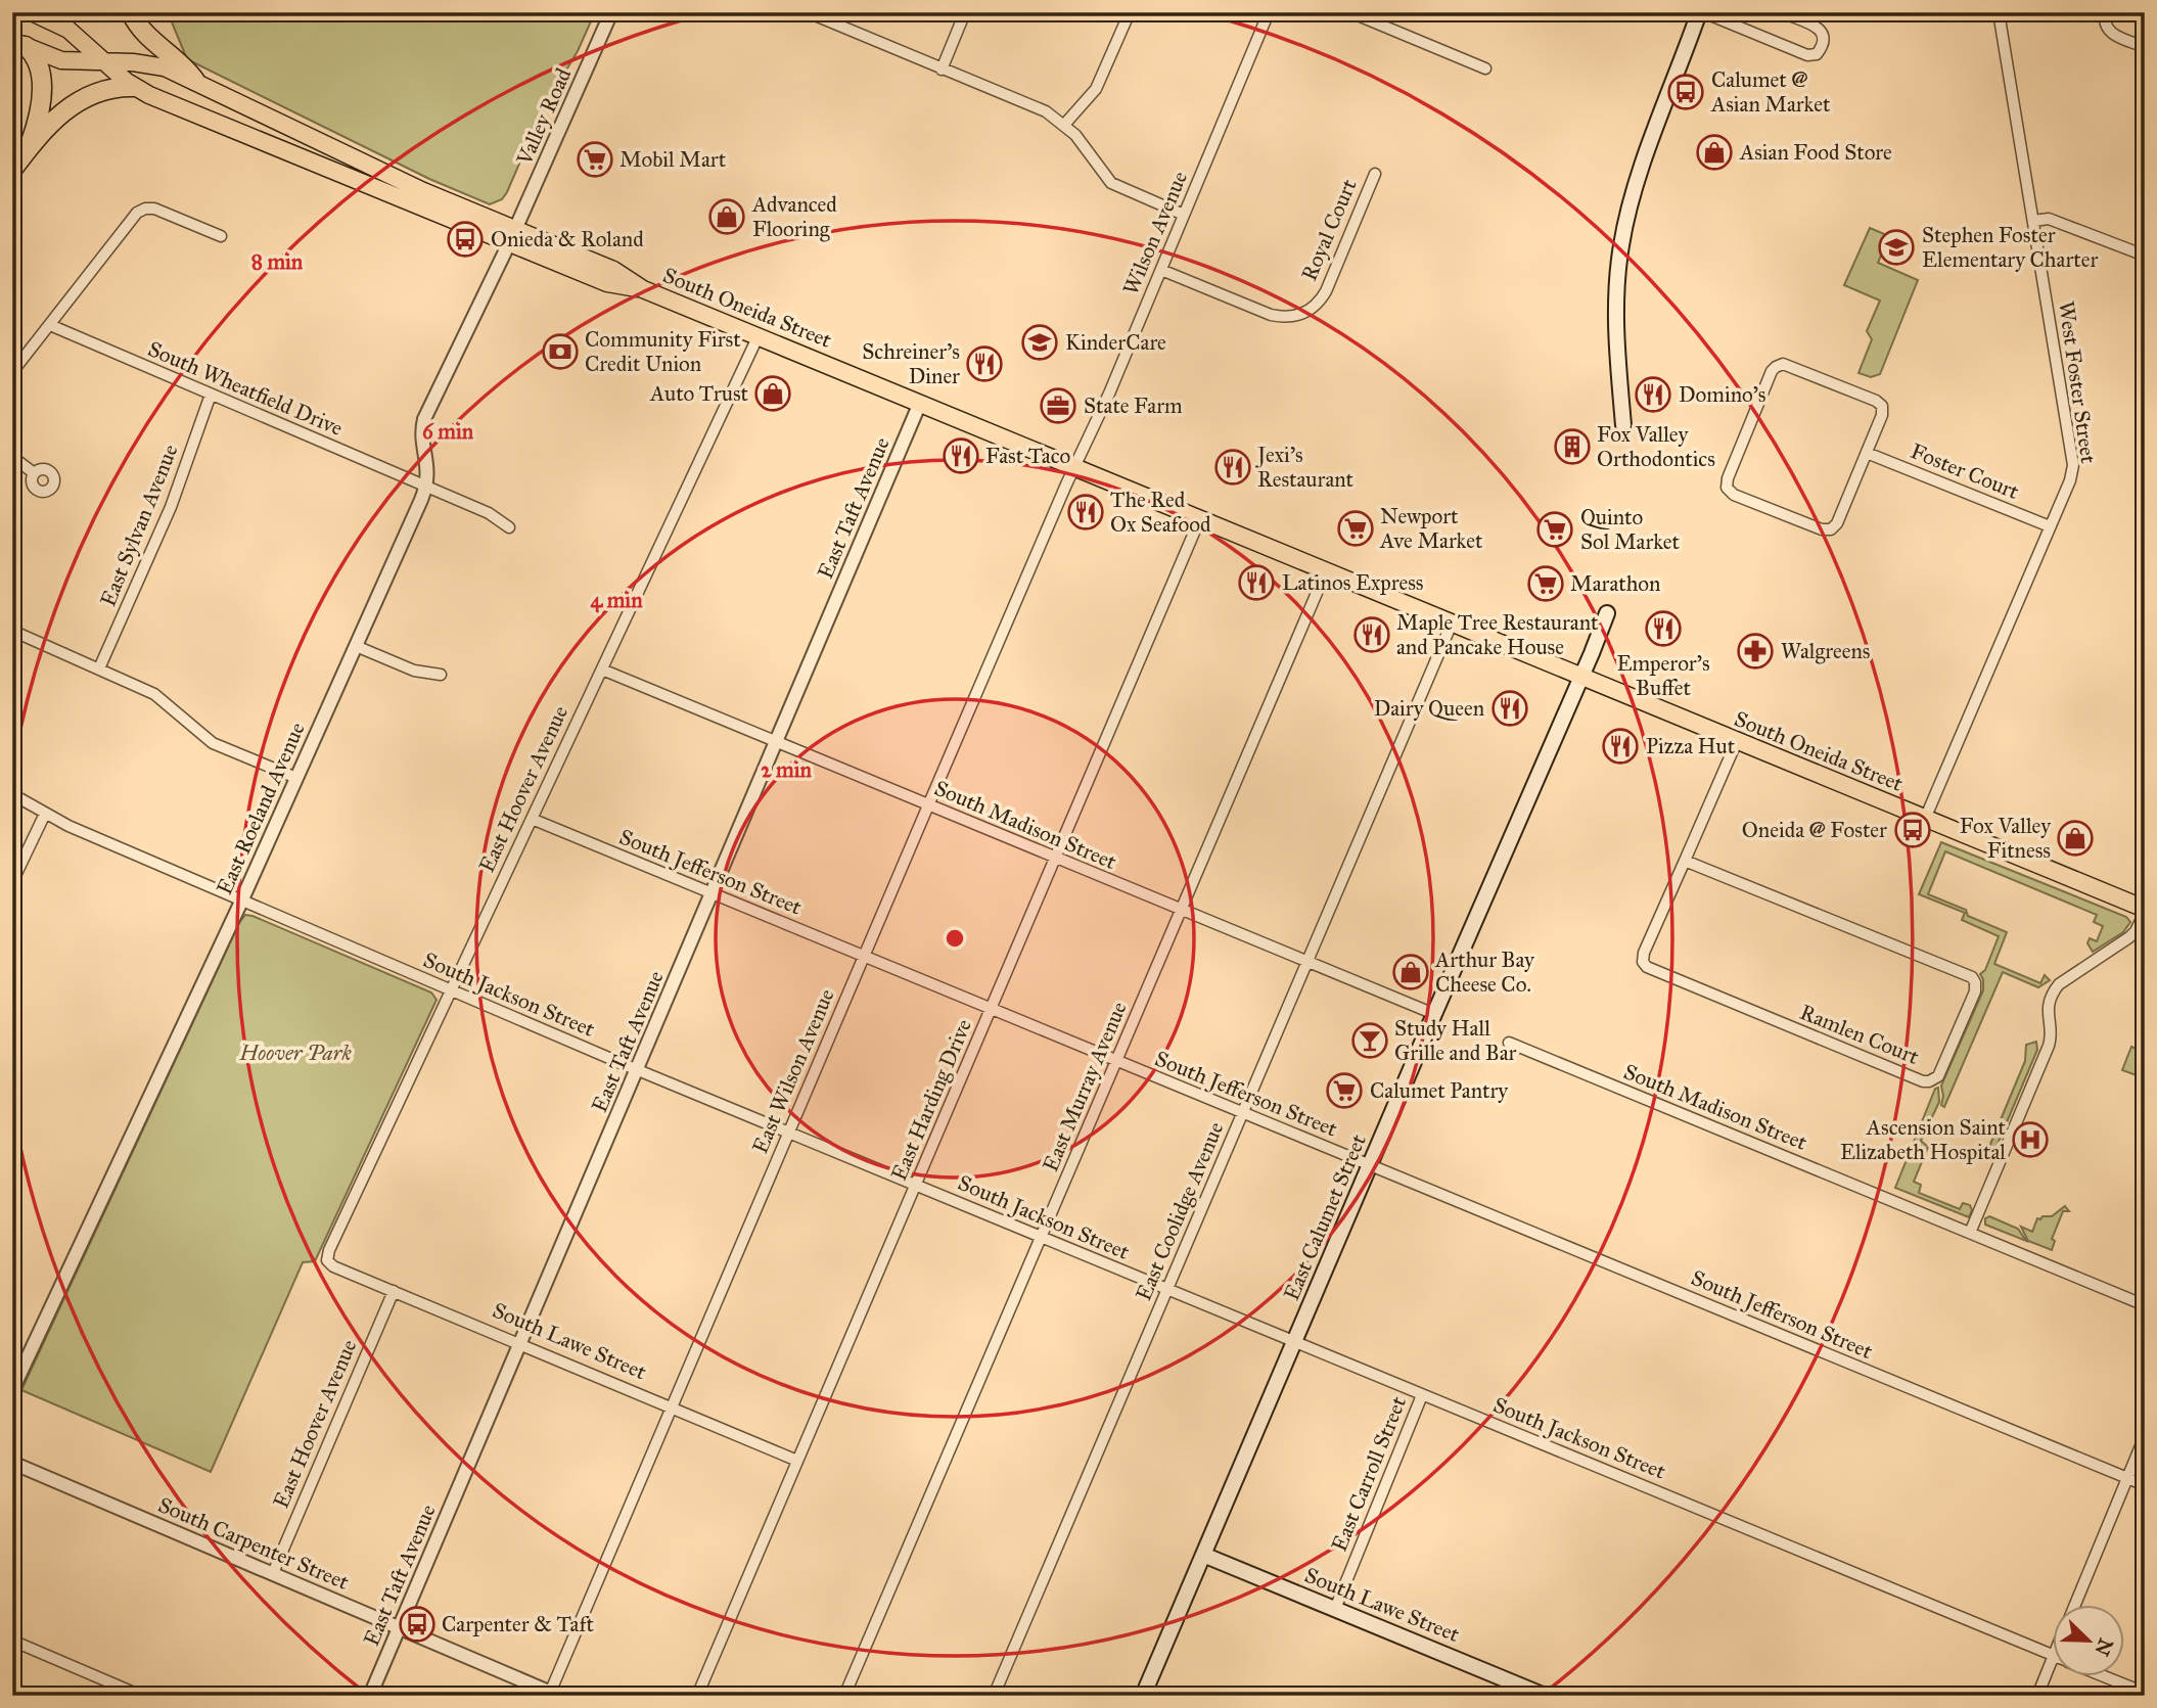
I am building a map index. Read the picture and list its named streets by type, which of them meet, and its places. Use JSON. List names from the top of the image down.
{
  "streets": {
    "main road": ["South Oneida Street", "East Calumet Street", "South Lawe Street"],
    "street": [
      "Valley Road",
      "Royal Court",
      "Wilson Avenue",
      "West Foster Street",
      "South Wheatfield Drive",
      "Foster Court",
      "East Taft Avenue",
      "East Sylvan Avenue",
      "East Hoover Avenue",
      "East Roeland Avenue",
      "South Madison Street",
      "South Jefferson Street",
      "South Jackson Street",
      "Ramlen Court",
      "East Wilson Avenue",
      "East Murray Avenue",
      "East Harding Drive",
      "East Coolidge Avenue",
      "East Carroll Street",
      "South Carpenter Street"
    ]
  },
  "crossings": [
    ["Valley Road", "South Oneida Street"],
    ["Valley Road", "East Roeland Avenue"],
    ["Royal Court", "Wilson Avenue"],
    ["Wilson Avenue", "South Oneida Street"],
    ["Wilson Avenue", "East Wilson Avenue"],
    ["South Oneida Street", "West Foster Street"],
    ["South Oneida Street", "East Taft Avenue"],
    ["South Oneida Street", "East Hoover Avenue"],
    ["South Oneida Street", "East Roeland Avenue"],
    ["South Oneida Street", "Ramlen Court"],
    ["South Oneida Street", "East Wilson Avenue"],
    ["South Oneida Street", "East Murray Avenue"],
    ["South Oneida Street", "East Harding Drive"],
    ["South Oneida Street", "East Coolidge Avenue"],
    ["South Oneida Street", "East Calumet Street"],
    ["West Foster Street", "Foster Court"],
    ["South Wheatfield Drive", "East Sylvan Avenue"],
    ["South Wheatfield Drive", "East Roeland Avenue"],
    ["East Taft Avenue", "South Madison Street"],
    ["East Taft Avenue", "South Jefferson Street"],
    ["East Taft Avenue", "South Jackson Street"],
    ["East Taft Avenue", "South Lawe Street"],
    ["East Taft Avenue", "South Carpenter Street"],
    ["East Hoover Avenue", "South Madison Street"],
    ["East Hoover Avenue", "South Jefferson Street"],
    ["East Hoover Avenue", "South Jackson Street"],
    ["East Hoover Avenue", "South Lawe Street"],
    ["East Hoover Avenue", "South Carpenter Street"],
    ["East Roeland Avenue", "South Jackson Street"],
    ["South Madison Street", "East Wilson Avenue"],
    ["South Madison Street", "East Murray Avenue"],
    ["South Madison Street", "East Harding Drive"],
    ["South Madison Street", "East Coolidge Avenue"],
    ["South Madison Street", "East Calumet Street"],
    ["South Jefferson Street", "East Wilson Avenue"],
    ["South Jefferson Street", "East Murray Avenue"],
    ["South Jefferson Street", "East Harding Drive"],
    ["South Jefferson Street", "East Coolidge Avenue"],
    ["South Jefferson Street", "East Calumet Street"],
    ["South Jackson Street", "East Wilson Avenue"],
    ["South Jackson Street", "East Murray Avenue"],
    ["South Jackson Street", "East Harding Drive"],
    ["South Jackson Street", "East Coolidge Avenue"],
    ["South Jackson Street", "East Calumet Street"],
    ["South Jackson Street", "East Carroll Street"],
    ["East Wilson Avenue", "South Lawe Street"],
    ["East Wilson Avenue", "South Carpenter Street"],
    ["East Harding Drive", "South Lawe Street"],
    ["East Calumet Street", "South Lawe Street"],
    ["South Lawe Street", "East Carroll Street"]
  ],
  "parks": ["Hoover Park"],
  "places": {
    "bus stop": [
      "Calumet @ Asian Market",
      "Onieda & Roland",
      "Oneida @ Foster",
      "Carpenter & Taft"
    ],
    "shop": [
      "Asian Food Store",
      "Advanced Flooring",
      "Auto Trust",
      "Fox Valley Fitness",
      "Arthur Bay Cheese Co."
    ],
    "supermarket": [
      "Mobil Mart",
      "Newport Ave Market",
      "Quinto Sol Market",
      "Marathon",
      "Calumet Pantry"
    ],
    "school or university": ["Stephen Foster Elementary Charter", "KinderCare"],
    "bank": ["Community First Credit Union"],
    "restaurant": [
      "Schreiner's Diner",
      "Domino's",
      "Fast Taco",
      "Jexi’s Restaurant",
      "The Red Ox Seafood",
      "Latinos Express",
      "Emperor's Buffet",
      "Maple Tree Restaurant and Pancake House",
      "Dairy Queen",
      "Pizza Hut"
    ],
    "office": ["State Farm"],
    "building": ["Fox Valley Orthodontics"],
    "pharmacy": ["Walgreens"],
    "bar": ["Study Hall Grille and Bar"],
    "hospital": ["Ascension Saint Elizabeth Hospital"]
  },
  "north": "bottom right",
  "rings": [
    "8 min",
    "6 min",
    "4 min",
    "2 min"
  ]
}
